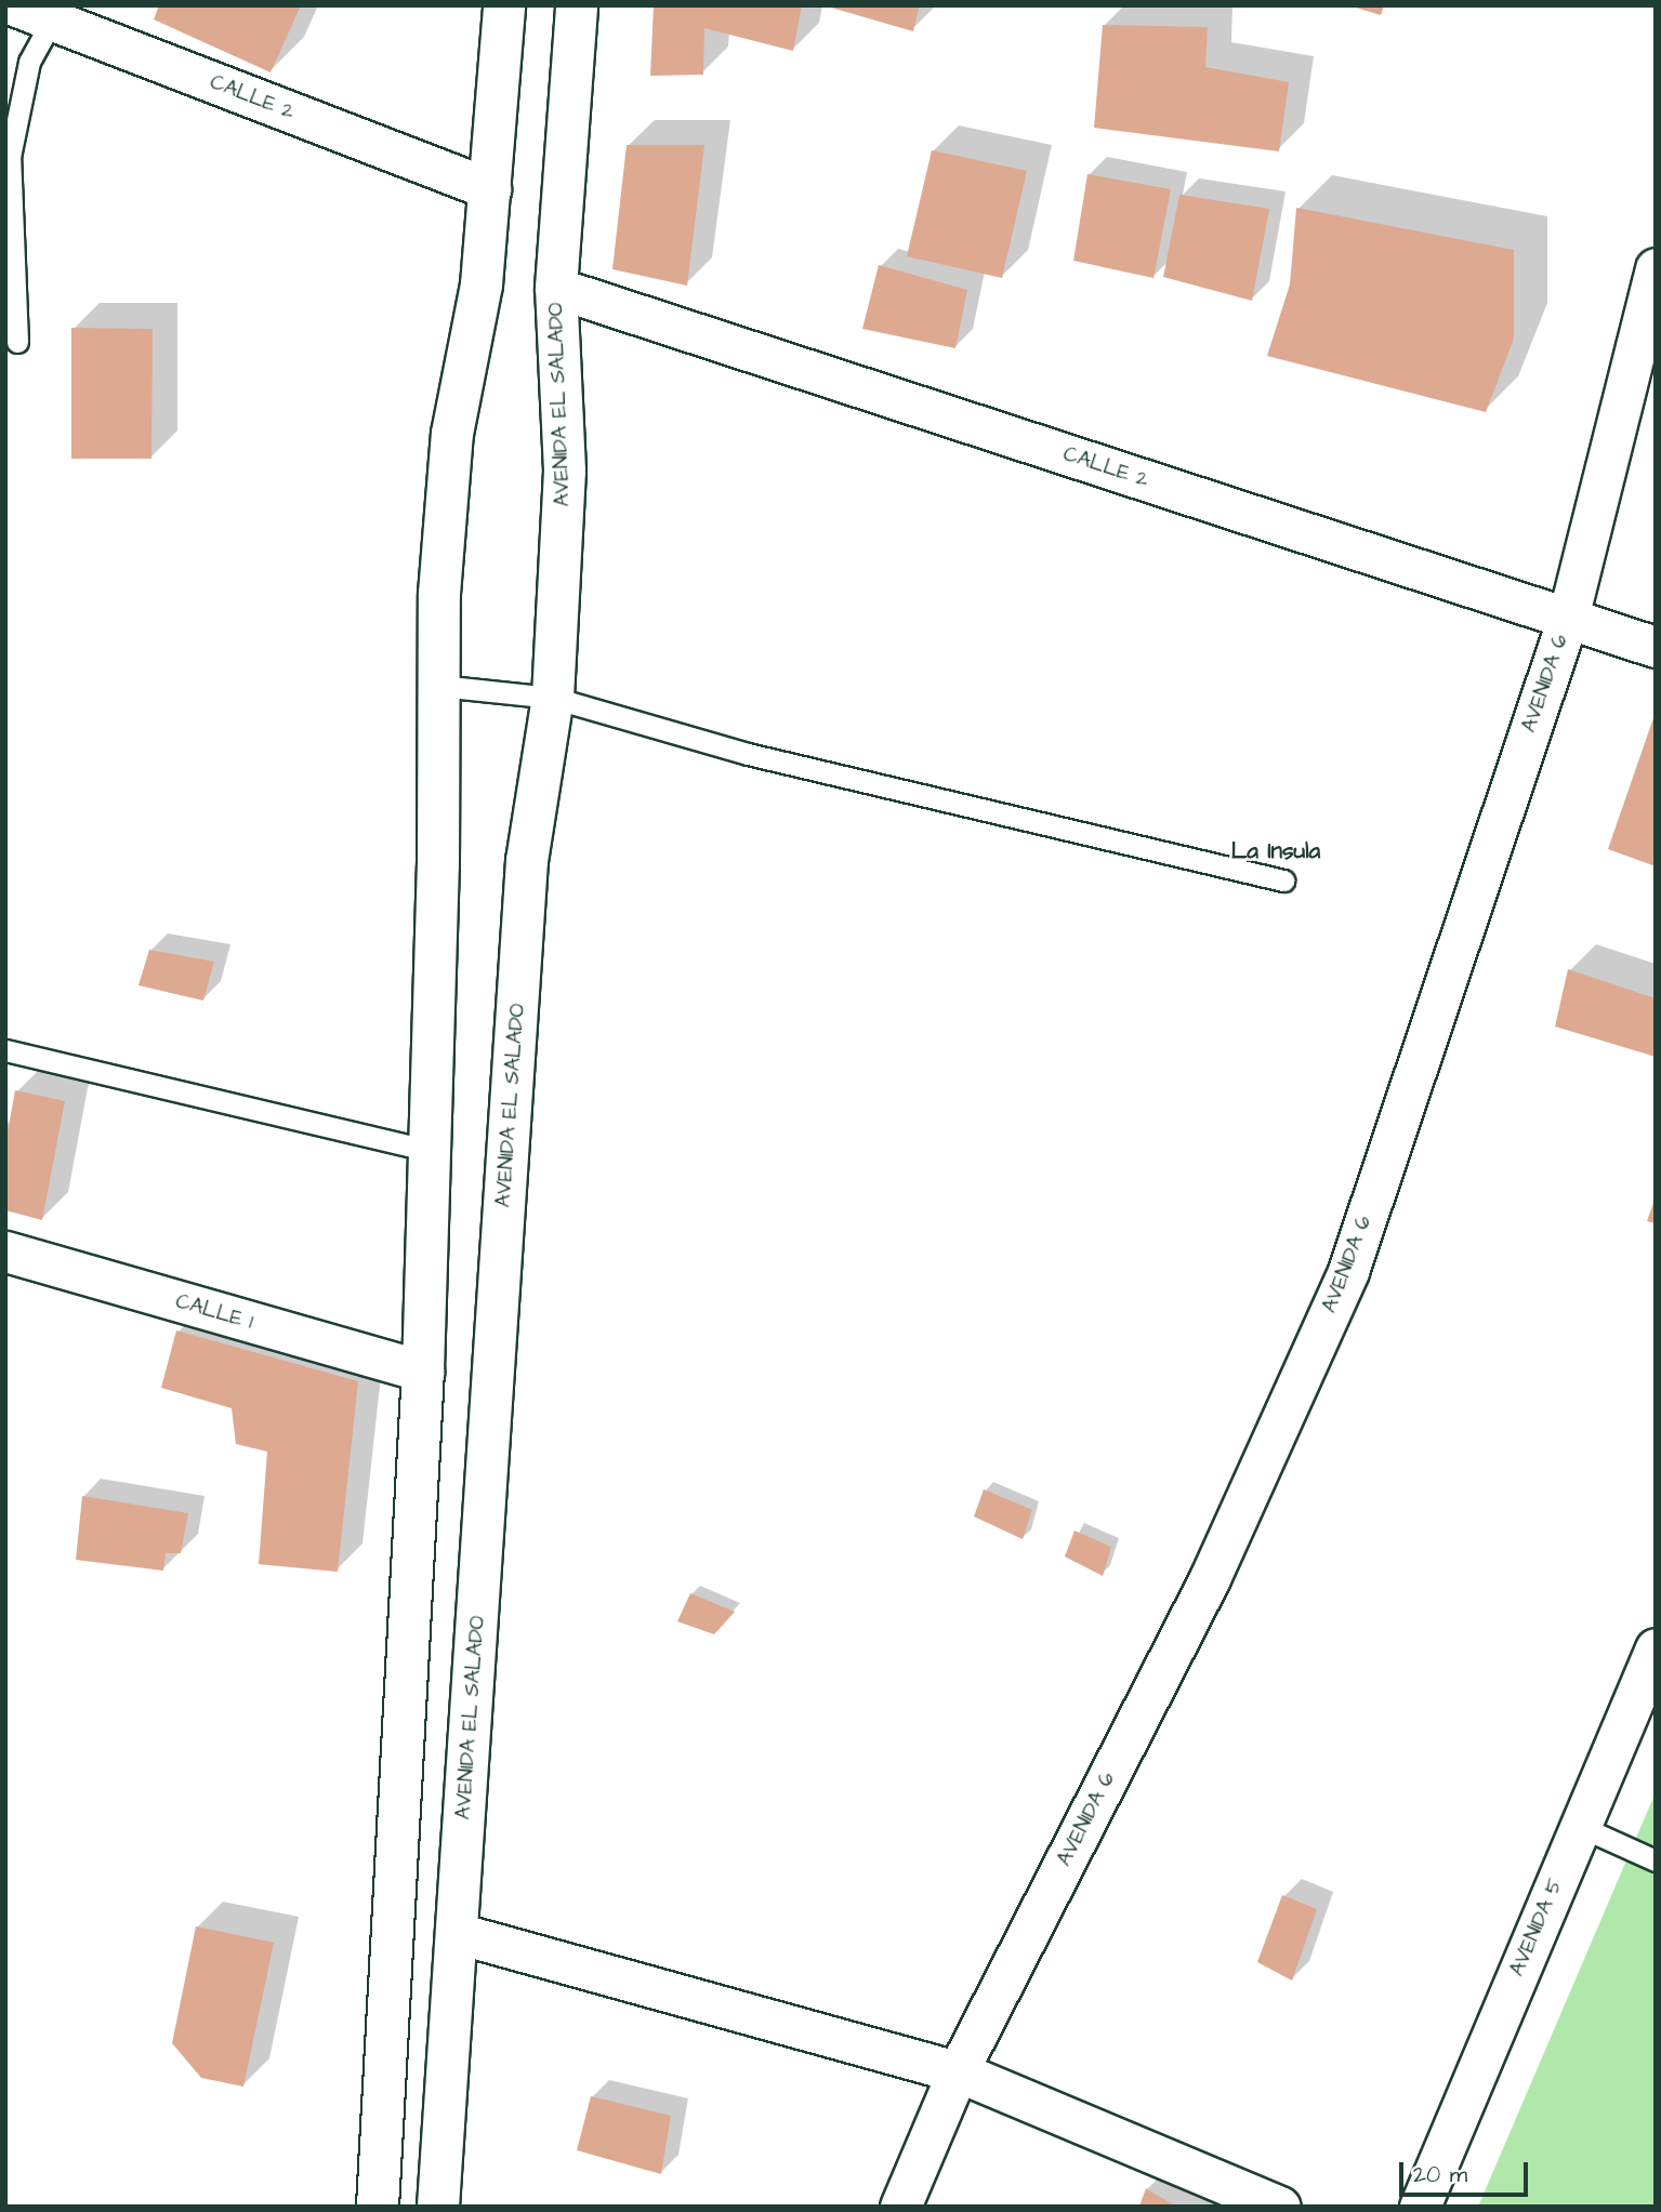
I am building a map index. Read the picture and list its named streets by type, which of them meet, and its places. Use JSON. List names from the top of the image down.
{
  "streets": {
    "main road": ["AVENIDA EL SALADO"],
    "street": [
      "CALLE 2",
      "AVENIDA 6",
      "CALLE 1",
      "AVENIDA 5"
    ]
  },
  "crossings": [
    ["CALLE 2", "AVENIDA EL SALADO"],
    ["CALLE 2", "AVENIDA 6"]
  ],
  "districts": ["La Insula"],
  "scale_bar": "20 m"
}
